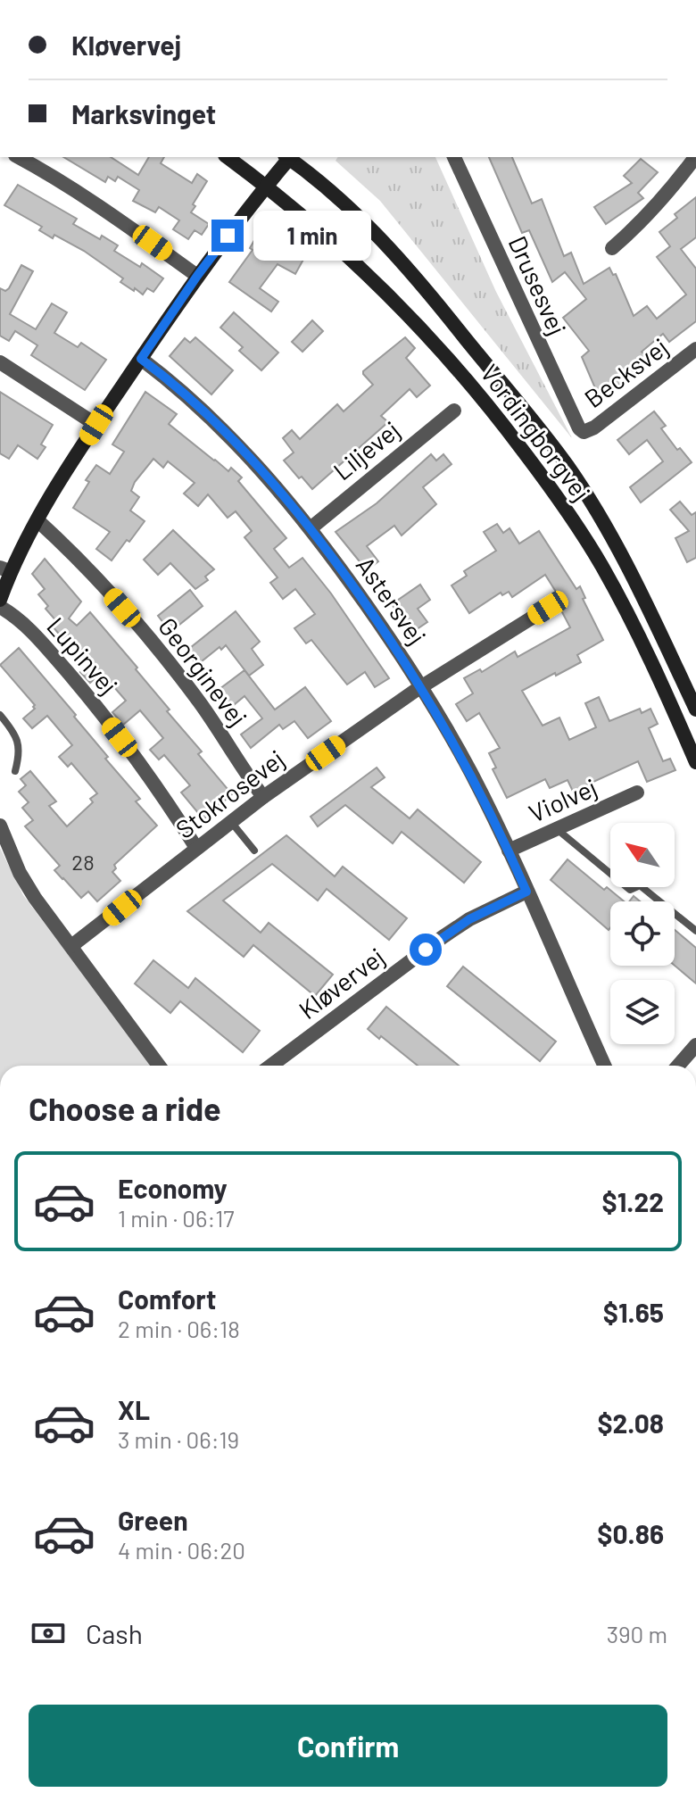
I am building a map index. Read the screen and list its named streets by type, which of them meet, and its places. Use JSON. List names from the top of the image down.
{
  "streets": {
    "main road": ["Vordingborgvej"],
    "street": [
      "Drusesvej",
      "Becksvej",
      "Liljevej",
      "Astersvej",
      "Lupinvej",
      "Georginevej",
      "Stokrosevej",
      "Violvej",
      "Kløvervej"
    ]
  },
  "crossings": [
    ["Drusesvej", "Becksvej"],
    ["Liljevej", "Astersvej"],
    ["Astersvej", "Stokrosevej"],
    ["Astersvej", "Violvej"],
    ["Astersvej", "Kløvervej"],
    ["Lupinvej", "Stokrosevej"],
    ["Georginevej", "Stokrosevej"]
  ],
  "house_numbers": ["28"],
  "north": "top left",
  "page": {
    "banner": ["Kløvervej", "Marksvinget"],
    "bubble": "1 min",
    "heading": "Choose a ride",
    "list": [
      {
        "name": "Economy",
        "note": "1 min · 06:17",
        "value": "$1.22"
      },
      {
        "name": "Comfort",
        "note": "2 min · 06:18",
        "value": "$1.65"
      },
      {
        "name": "XL",
        "note": "3 min · 06:19",
        "value": "$2.08"
      },
      {
        "name": "Green",
        "note": "4 min · 06:20",
        "value": "$0.86"
      }
    ],
    "pay": ["Cash", "390 m"],
    "buttons": "Confirm"
  }
}
